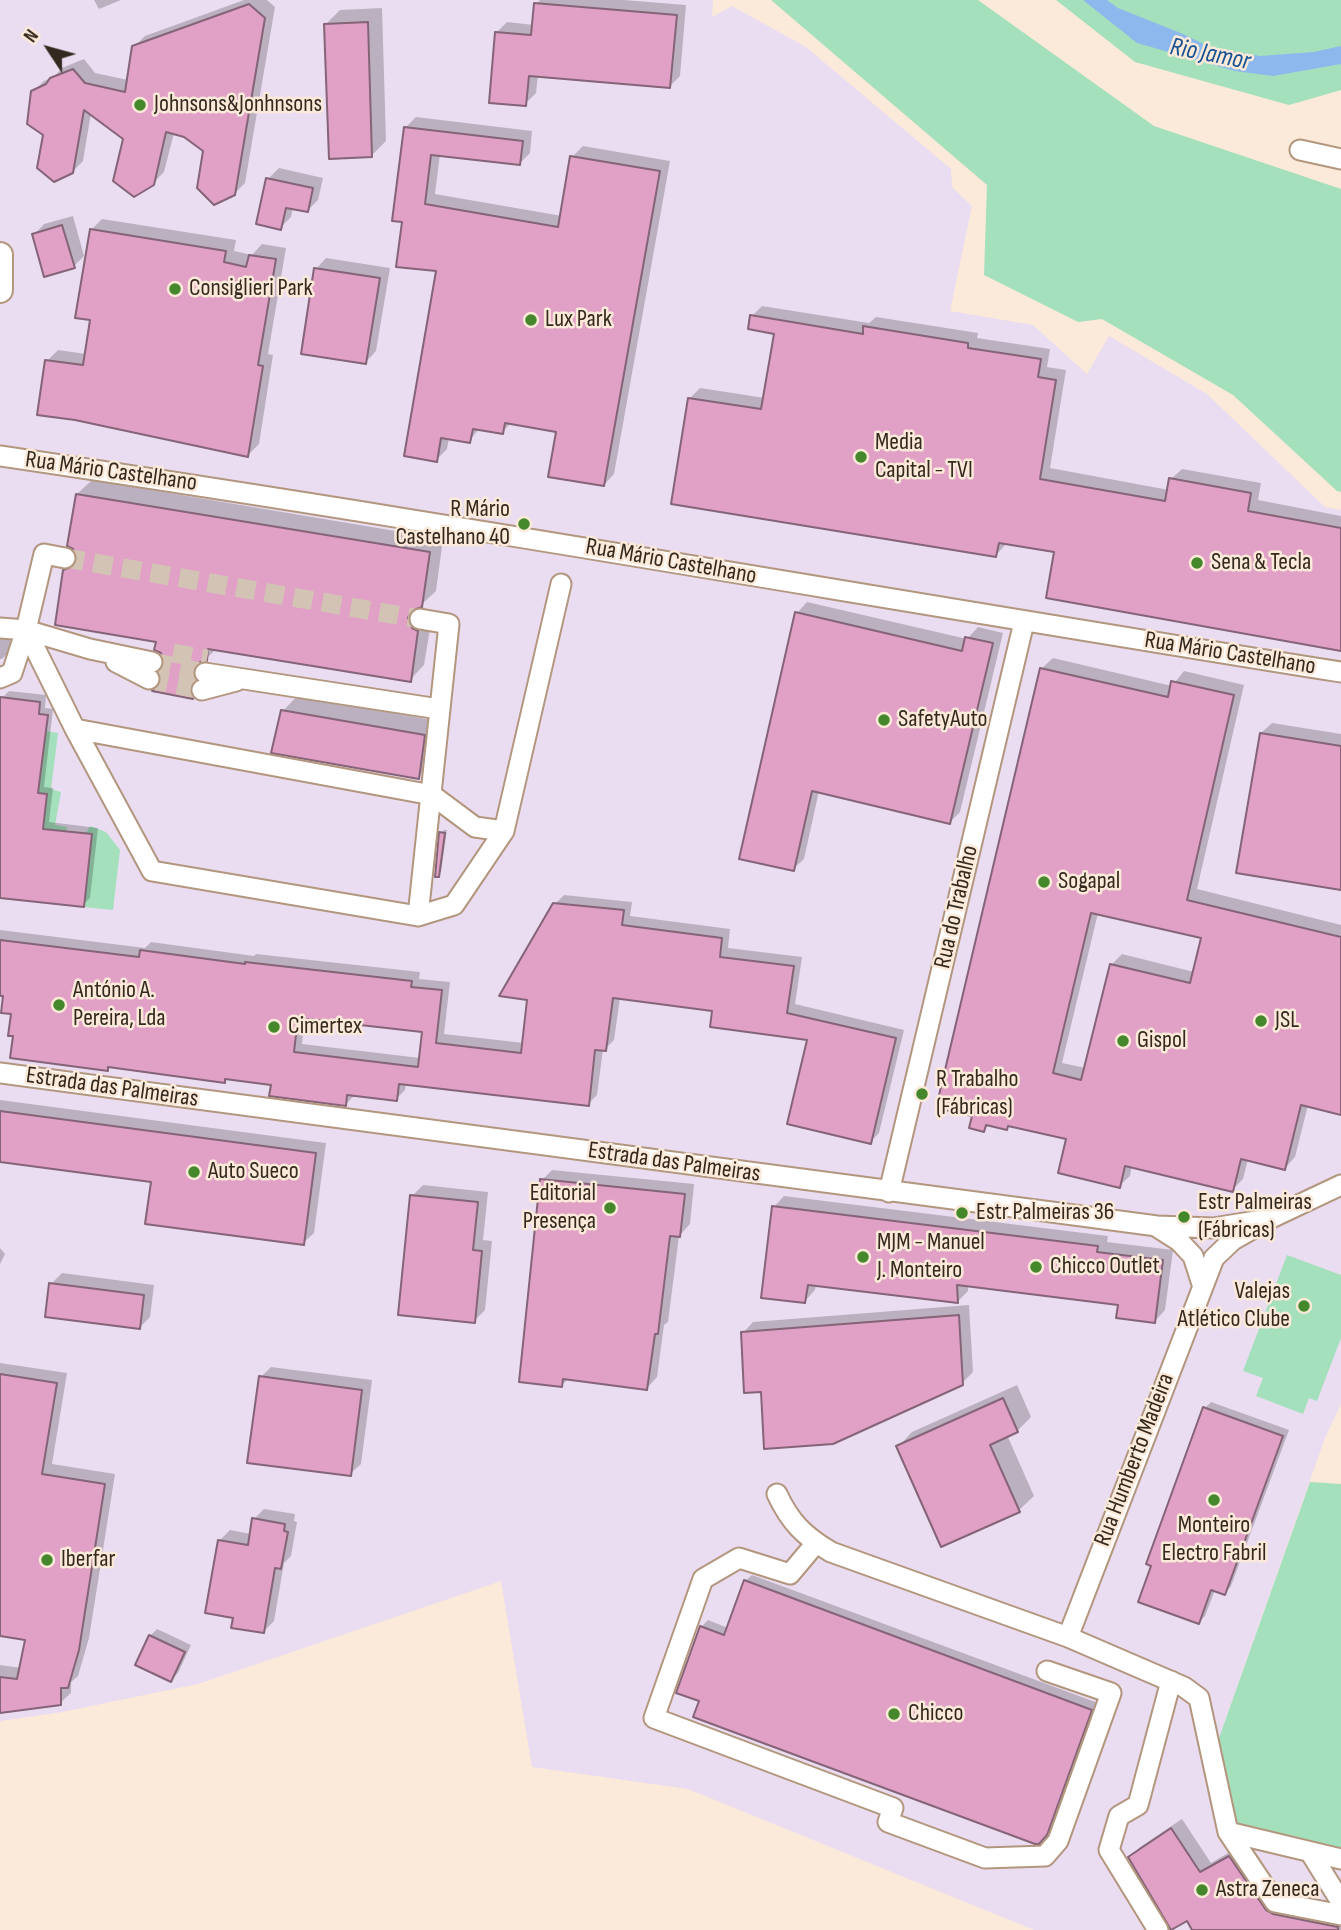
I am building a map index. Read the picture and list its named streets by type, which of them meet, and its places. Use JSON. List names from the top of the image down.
{
  "streets": {
    "street": [
      "Rua Mário Castelhano",
      "Rua do Trabalho",
      "Estrada das Palmeiras",
      "Rua Humberto Madeira"
    ]
  },
  "crossings": [
    ["Rua Mário Castelhano", "Rua do Trabalho"],
    ["Rua do Trabalho", "Estrada das Palmeiras"],
    ["Estrada das Palmeiras", "Rua Humberto Madeira"]
  ],
  "water": ["Rio Jamor"],
  "places": [
    "Johnsons&Jonhnsons",
    "Consiglieri Park",
    "Lux Park",
    "Media Capital - TVI",
    "R Mário Castelhano 40",
    "Sena & Tecla",
    "SafetyAuto",
    "Sogapal",
    "António A. Pereira, Lda",
    "JSL",
    "Cimertex",
    "Gispol",
    "R Trabalho (Fábricas)",
    "Auto Sueco",
    "Editorial Presença",
    "Estr Palmeiras 36",
    "Estr Palmeiras (Fábricas)",
    "MJM - Manuel J. Monteiro",
    "Chicco Outlet",
    "Valejas Atlético Clube",
    "Monteiro Electro Fabril",
    "Iberfar",
    "Chicco",
    "Astra Zeneca"
  ],
  "north": "top left"
}
